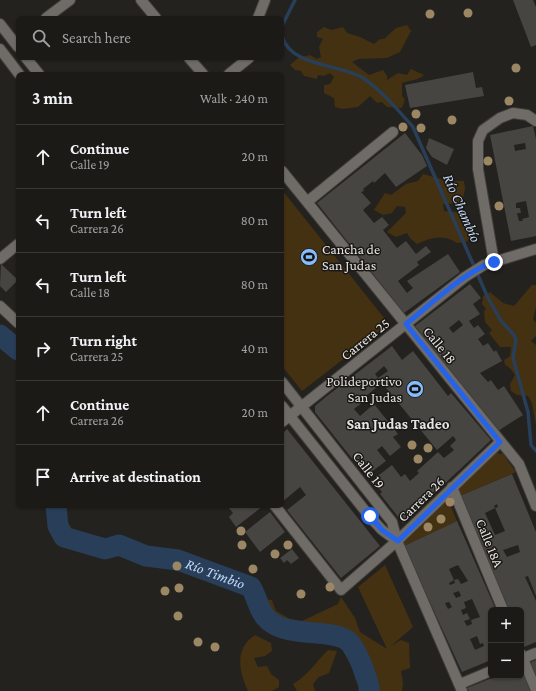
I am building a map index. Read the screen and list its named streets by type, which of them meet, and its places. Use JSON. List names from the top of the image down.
{
  "streets": {
    "street": [
      "Carrera 25",
      "Calle 18",
      "Calle 19",
      "Carrera 26",
      "Calle 18A"
    ]
  },
  "crossings": [
    ["Carrera 25", "Calle 18"],
    ["Carrera 25", "Calle 19"],
    ["Calle 18", "Carrera 26"],
    ["Calle 19", "Carrera 26"],
    ["Carrera 26", "Calle 18A"]
  ],
  "districts": ["San Judas Tadeo"],
  "water": ["Río Chambío", "Río Timbio"],
  "places": {
    "sports": ["Cancha de San Judas", "Polideportivo San Judas"]
  },
  "page": {
    "search": "Search here",
    "heading": ["3 min", "Walk · 240 m"],
    "list": [
      ["Continue", "Calle 19", "20 m"],
      ["Turn left", "Carrera 26", "80 m"],
      ["Turn left", "Calle 18", "80 m"],
      ["Turn right", "Carrera 25", "40 m"],
      ["Continue", "Carrera 26", "20 m"],
      "Arrive at destination"
    ],
    "map_buttons": ["+", "−"]
  }
}
